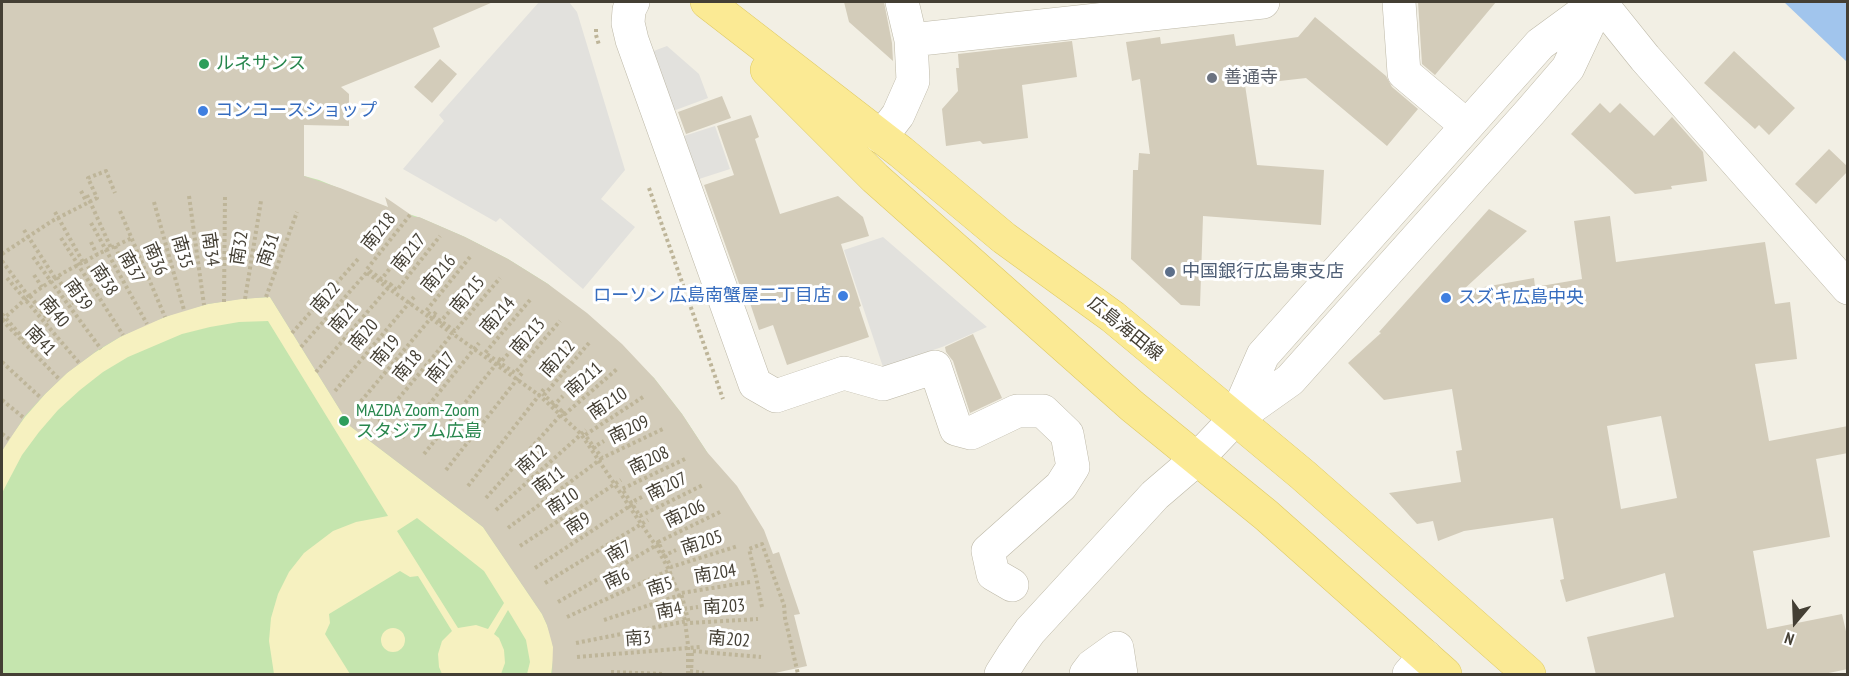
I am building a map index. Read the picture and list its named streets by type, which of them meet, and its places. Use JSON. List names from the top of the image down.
{
  "streets": {
    "main road": ["広島海田線"],
    "path": [
      "南218",
      "南32",
      "南34",
      "南31",
      "南35",
      "南217",
      "南36",
      "南37",
      "南216",
      "南38",
      "南39",
      "南215",
      "南22",
      "南40",
      "南214",
      "南21",
      "南20",
      "南213",
      "南41",
      "南19",
      "南212",
      "南18",
      "南17",
      "南211",
      "南210",
      "南209",
      "南12",
      "南208",
      "南11",
      "南207",
      "南10",
      "南206",
      "南9",
      "南205",
      "南7",
      "南204",
      "南6",
      "南5",
      "南203",
      "南4",
      "南3",
      "南202"
    ]
  },
  "crossings": [
    ["南218", "南22"],
    ["南215", "南18"],
    ["南210", "南12"],
    ["南209", "南11"],
    ["南208", "南207"],
    ["南208", "南9"],
    ["南207", "南9"],
    ["南206", "南7"],
    ["南205", "南6"],
    ["南204", "南5"],
    ["南203", "南4"]
  ],
  "places": [
    "ルネサンス",
    "善通寺",
    "コンコースショップ",
    "中国銀行広島東支店",
    "ローソン 広島南蟹屋二丁目店",
    "スズキ広島中央",
    "MAZDA Zoom-Zoom スタジアム広島"
  ],
  "north": "bottom"
}
